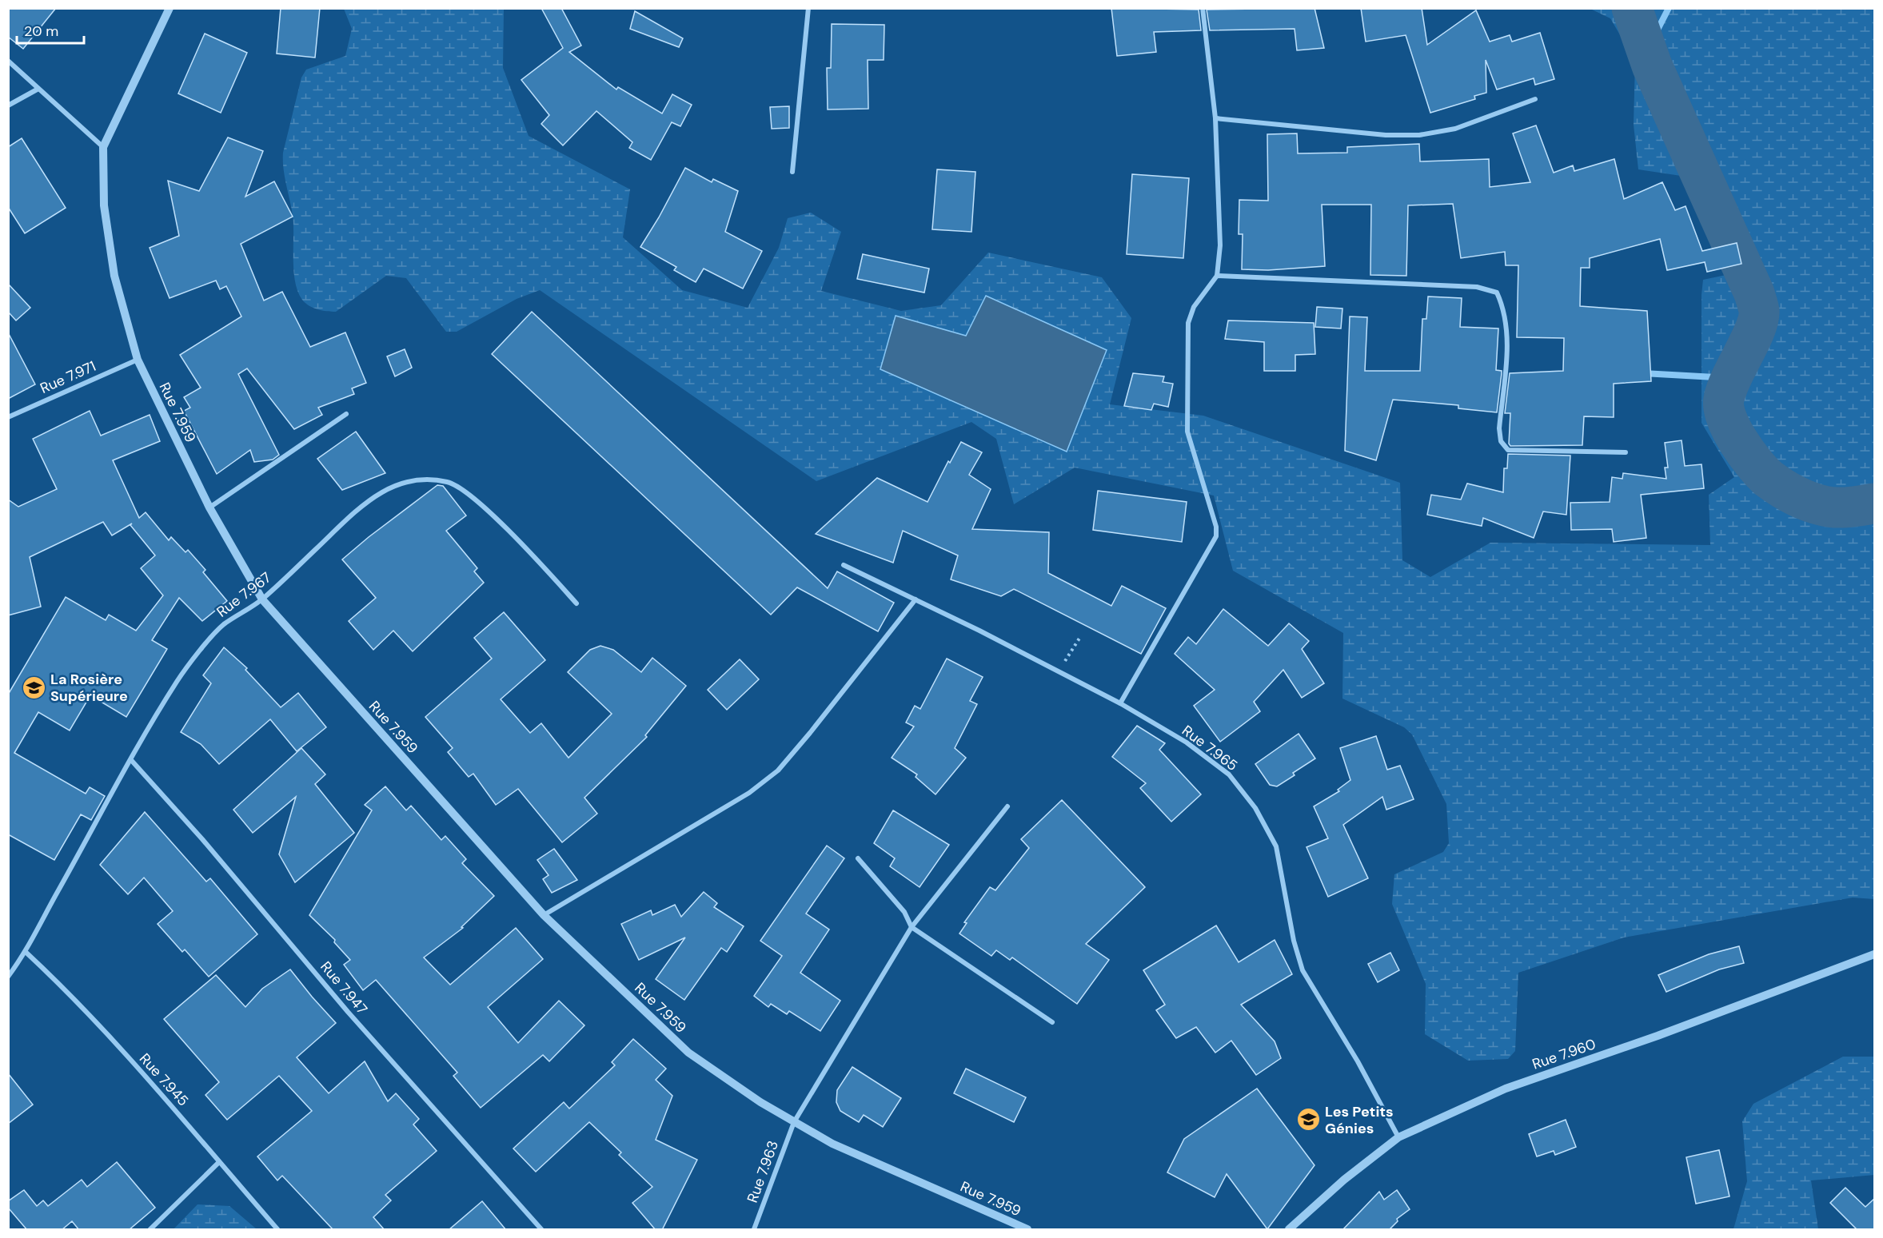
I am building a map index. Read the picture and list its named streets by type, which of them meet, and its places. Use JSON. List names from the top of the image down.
{
  "streets": {
    "street": [
      "Rue 7.971",
      "Rue 7.959",
      "Rue 7.967",
      "Rue 7.965",
      "Rue 7.947",
      "Rue 7.960",
      "Rue 7.945",
      "Rue 7.963"
    ]
  },
  "crossings": [
    ["Rue 7.971", "Rue 7.959"],
    ["Rue 7.959", "Rue 7.967"],
    ["Rue 7.959", "Rue 7.963"],
    ["Rue 7.967", "Rue 7.947"],
    ["Rue 7.967", "Rue 7.945"],
    ["Rue 7.965", "Rue 7.960"]
  ],
  "places": {
    "school or university": ["La Rosière Supérieure", "Les Petits Génies"]
  },
  "scale_bar": "20 m"
}
